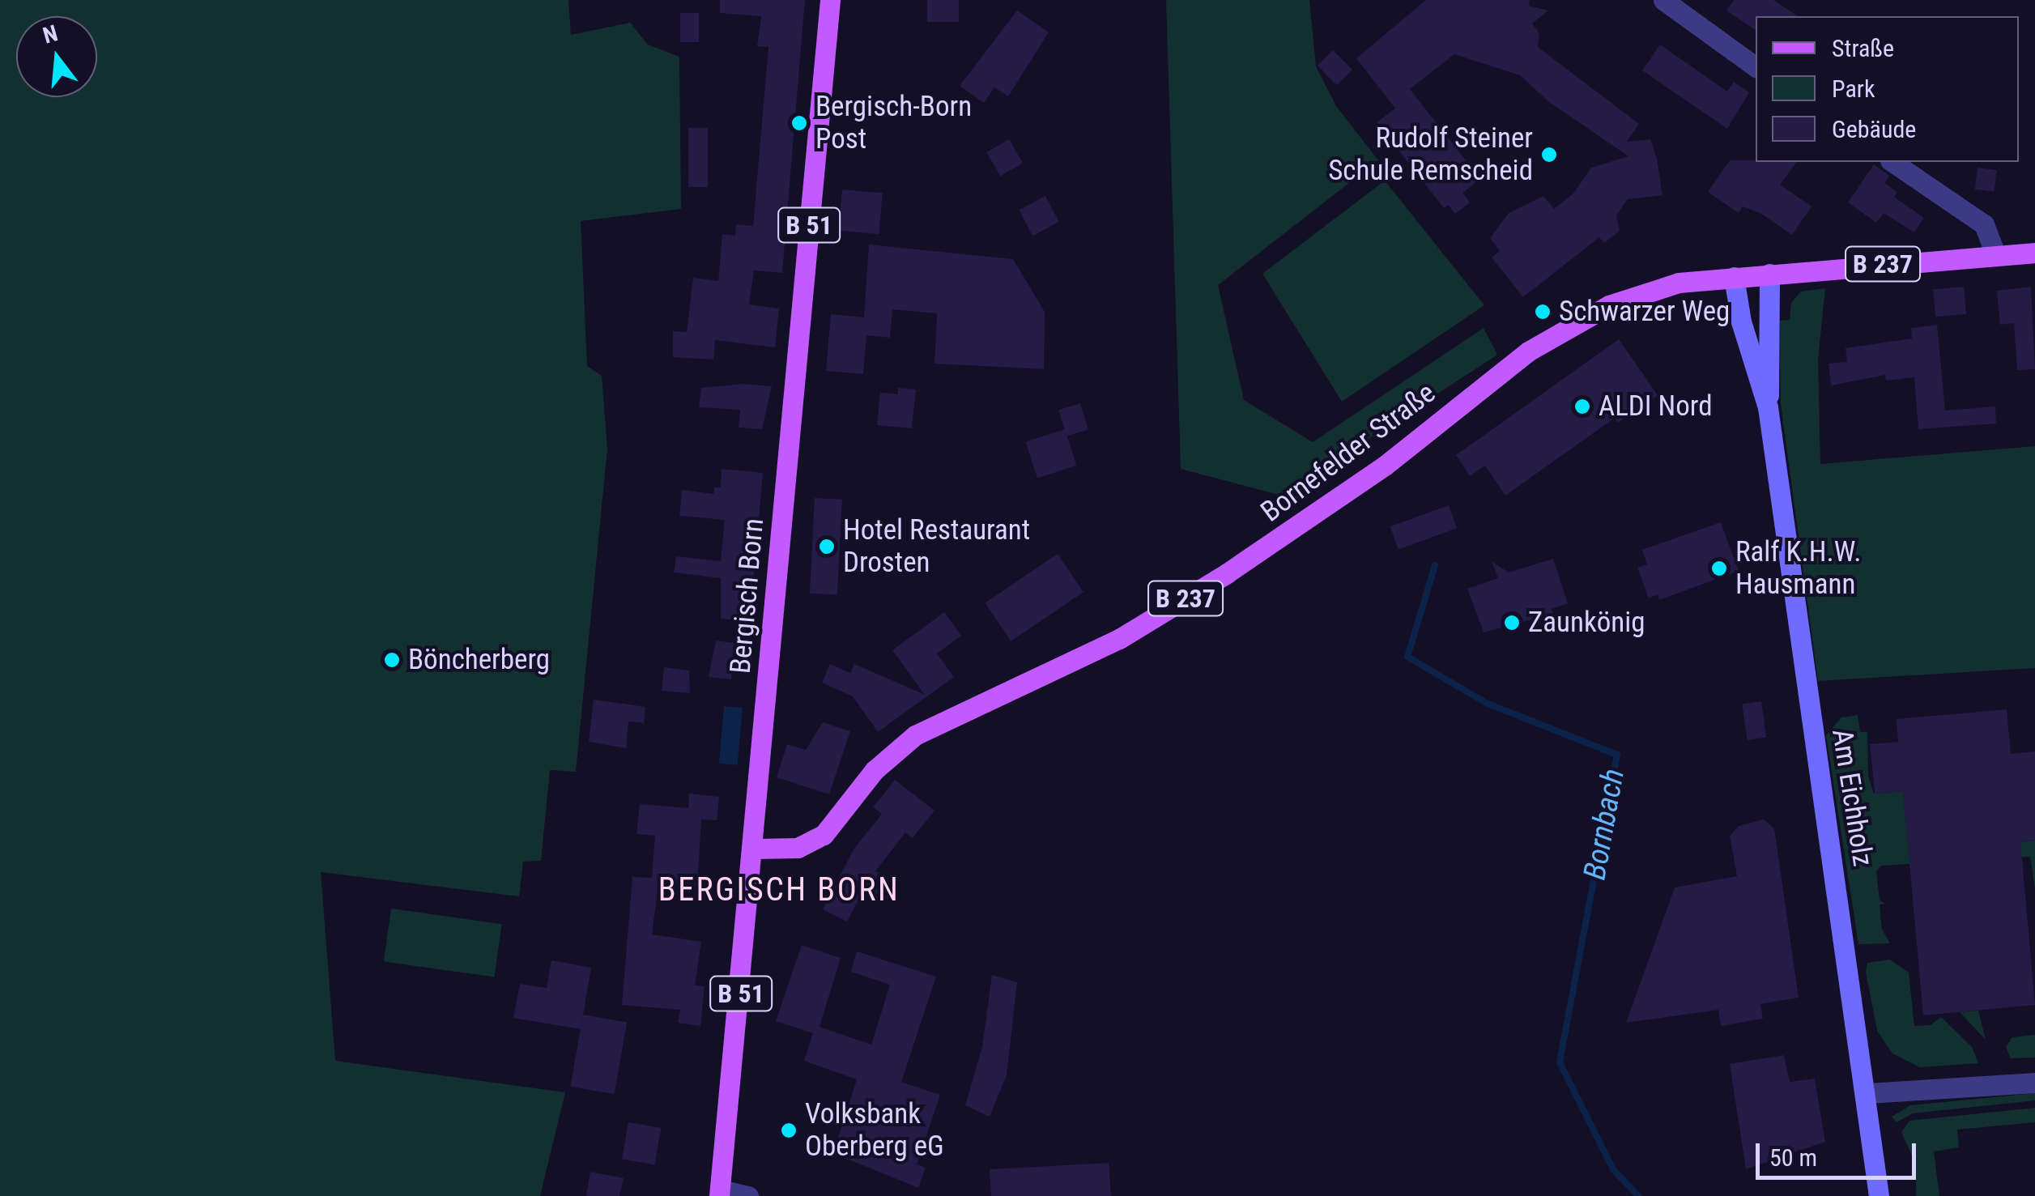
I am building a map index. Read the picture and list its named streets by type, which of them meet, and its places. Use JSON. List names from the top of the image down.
{
  "streets": {
    "main road": [
      "B 51",
      "B 237",
      "Bornefelder Straße",
      "Bergisch Born",
      "Am Eichholz"
    ]
  },
  "crossings": [
    ["Bornefelder Straße", "Bergisch Born"],
    ["Bornefelder Straße", "Am Eichholz"]
  ],
  "districts": ["BERGISCH BORN"],
  "water": ["Bornbach"],
  "places": [
    "Bergisch-Born Post",
    "Rudolf Steiner Schule Remscheid",
    "Schwarzer Weg",
    "ALDI Nord",
    "Hotel Restaurant Drosten",
    "Ralf K.H.W. Hausmann",
    "Zaunkönig",
    "Böncherberg",
    "Volksbank Oberberg eG"
  ],
  "legend": ["Straße", "Park", "Gebäude"],
  "scale_bar": "50 m",
  "north": "top"
}
